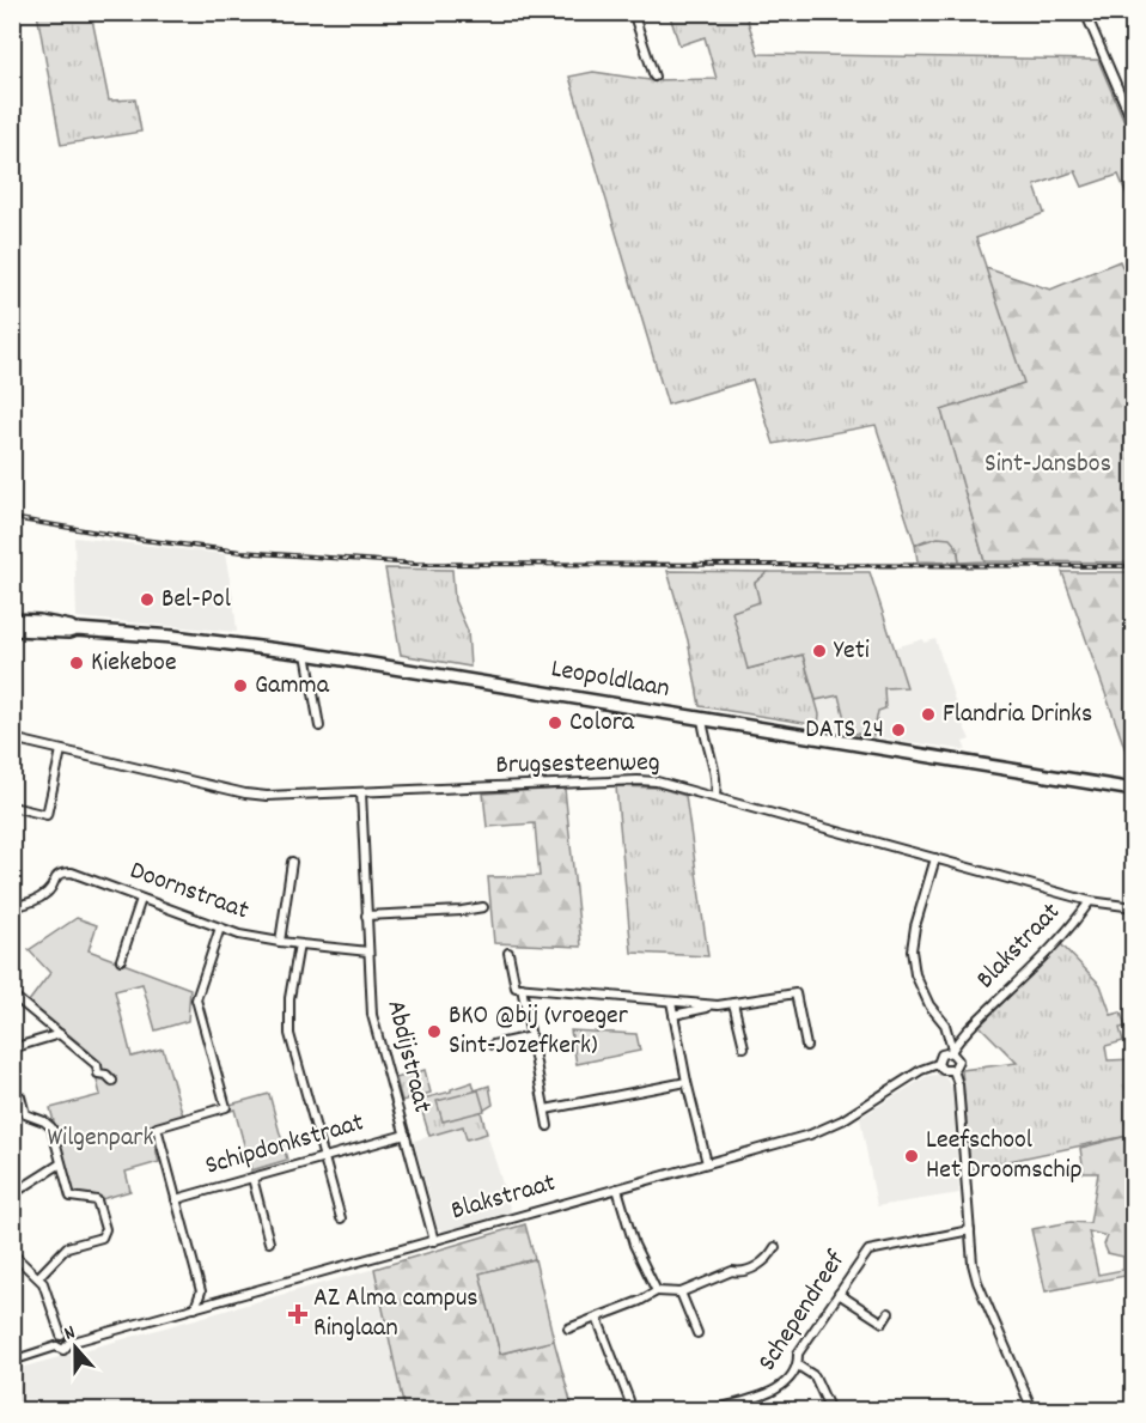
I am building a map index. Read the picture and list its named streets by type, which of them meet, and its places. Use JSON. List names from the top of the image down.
{
  "streets": {
    "main road": ["Leopoldlaan"],
    "street": [
      "Brugsesteenweg",
      "Doornstraat",
      "Blakstraat",
      "Abdijstraat",
      "Schipdonkstraat",
      "Schependreef"
    ]
  },
  "crossings": [
    ["Brugsesteenweg", "Blakstraat"],
    ["Brugsesteenweg", "Abdijstraat"],
    ["Doornstraat", "Abdijstraat"],
    ["Blakstraat", "Abdijstraat"],
    ["Abdijstraat", "Schipdonkstraat"]
  ],
  "parks": ["Sint-Jansbos", "Wilgenpark"],
  "places": {
    "other": [
      "Bel-Pol",
      "Yeti",
      "Kiekeboe",
      "Gamma",
      "Flandria Drinks",
      "Colora",
      "DATS 24",
      "BKO @bij (vroeger Sint-Jozefkerk)",
      "Leefschool Het Droomschip"
    ],
    "health": ["AZ Alma campus Ringlaan"]
  },
  "north": "top"
}
